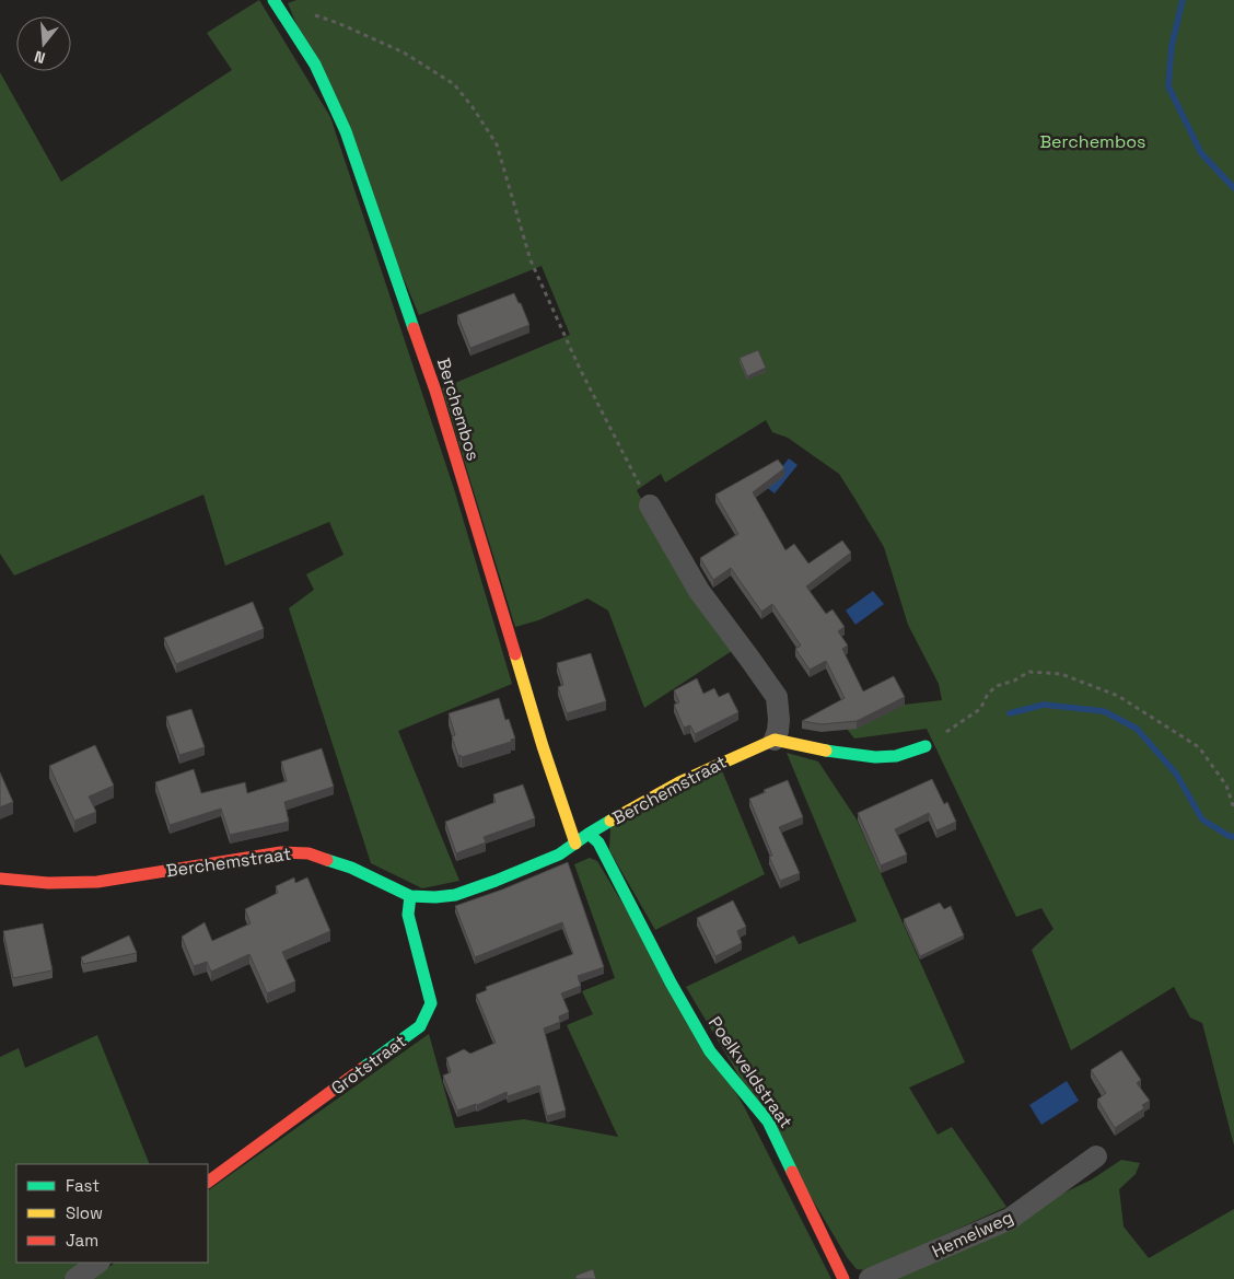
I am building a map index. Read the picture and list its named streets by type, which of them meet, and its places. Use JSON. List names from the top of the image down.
{
  "streets": {
    "street": [
      "Berchembos",
      "Berchemstraat",
      "Grotstraat",
      "Poelkveldstraat",
      "Hemelweg"
    ]
  },
  "crossings": [
    ["Berchembos", "Berchemstraat"],
    ["Berchemstraat", "Grotstraat"],
    ["Berchemstraat", "Poelkveldstraat"]
  ],
  "parks": ["Berchembos"],
  "legend": ["Fast", "Slow", "Jam"],
  "north": "bottom"
}
